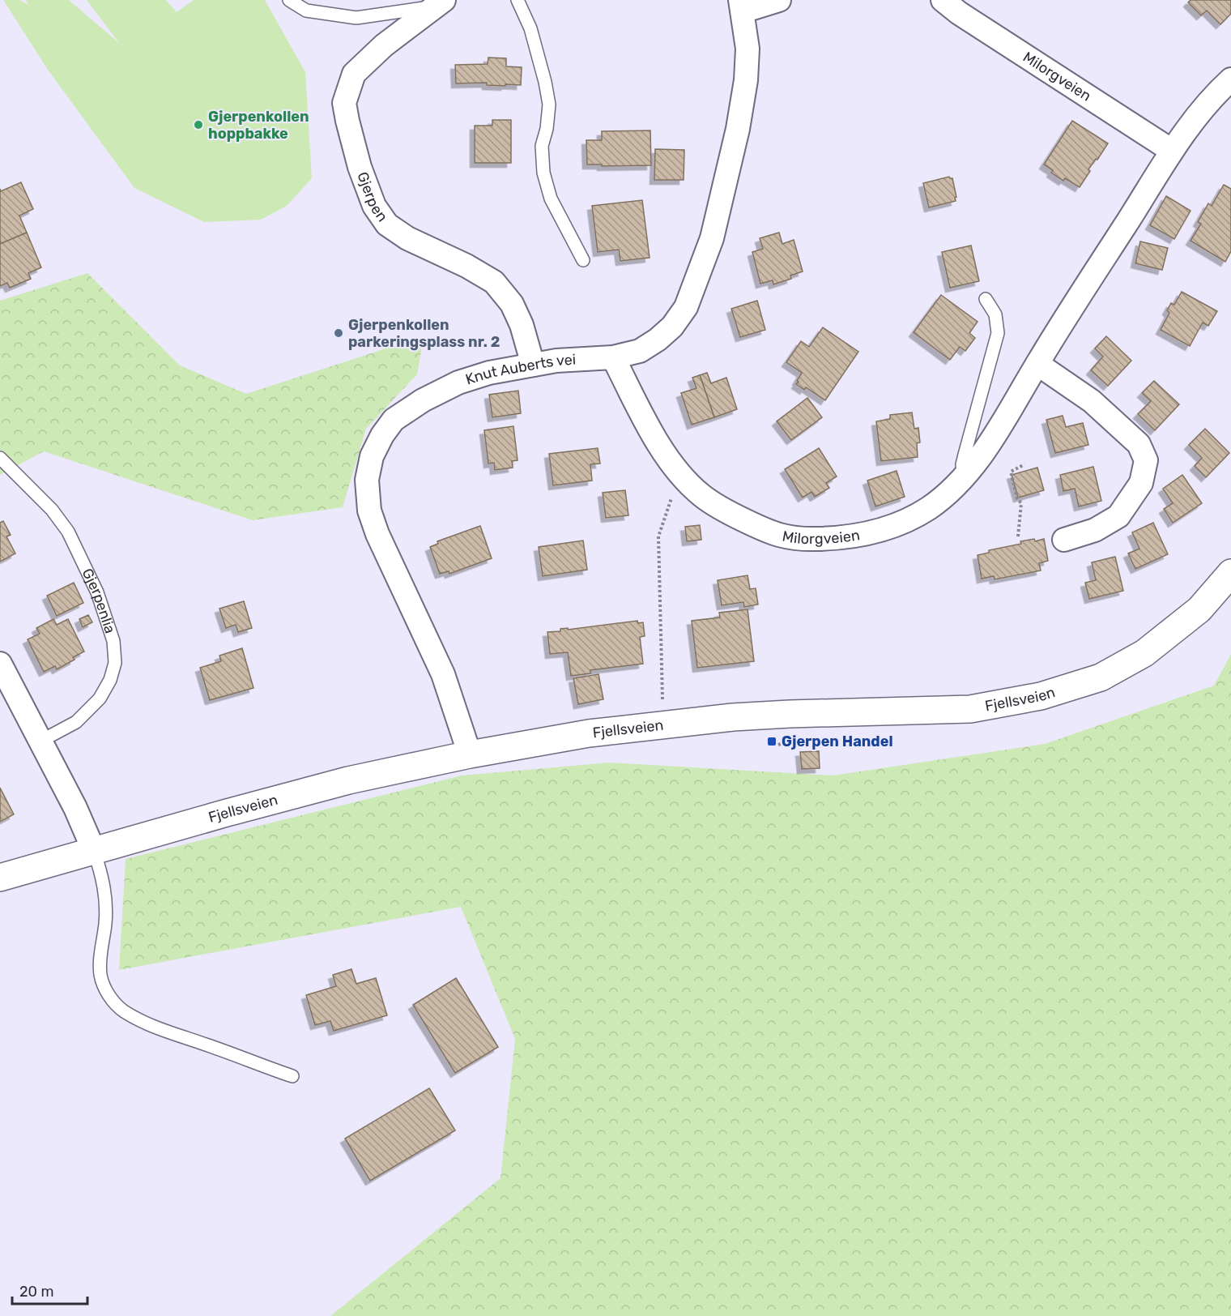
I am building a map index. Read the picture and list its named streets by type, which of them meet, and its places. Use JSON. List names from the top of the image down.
{
  "streets": {
    "main road": ["Fjellsveien"],
    "street": ["Milorgveien", "Gjerpen", "Knut Auberts vei"],
    "lane": ["Gjerpenlia"]
  },
  "crossings": [
    ["Milorgveien", "Knut Auberts vei"],
    ["Gjerpen", "Knut Auberts vei"],
    ["Knut Auberts vei", "Fjellsveien"]
  ],
  "places": {
    "other": ["Gjerpenkollen hoppbakke", "Gjerpenkollen parkeringsplass nr. 2"],
    "transit": ["Gjerpen Handel"]
  },
  "scale_bar": "20 m"
}
